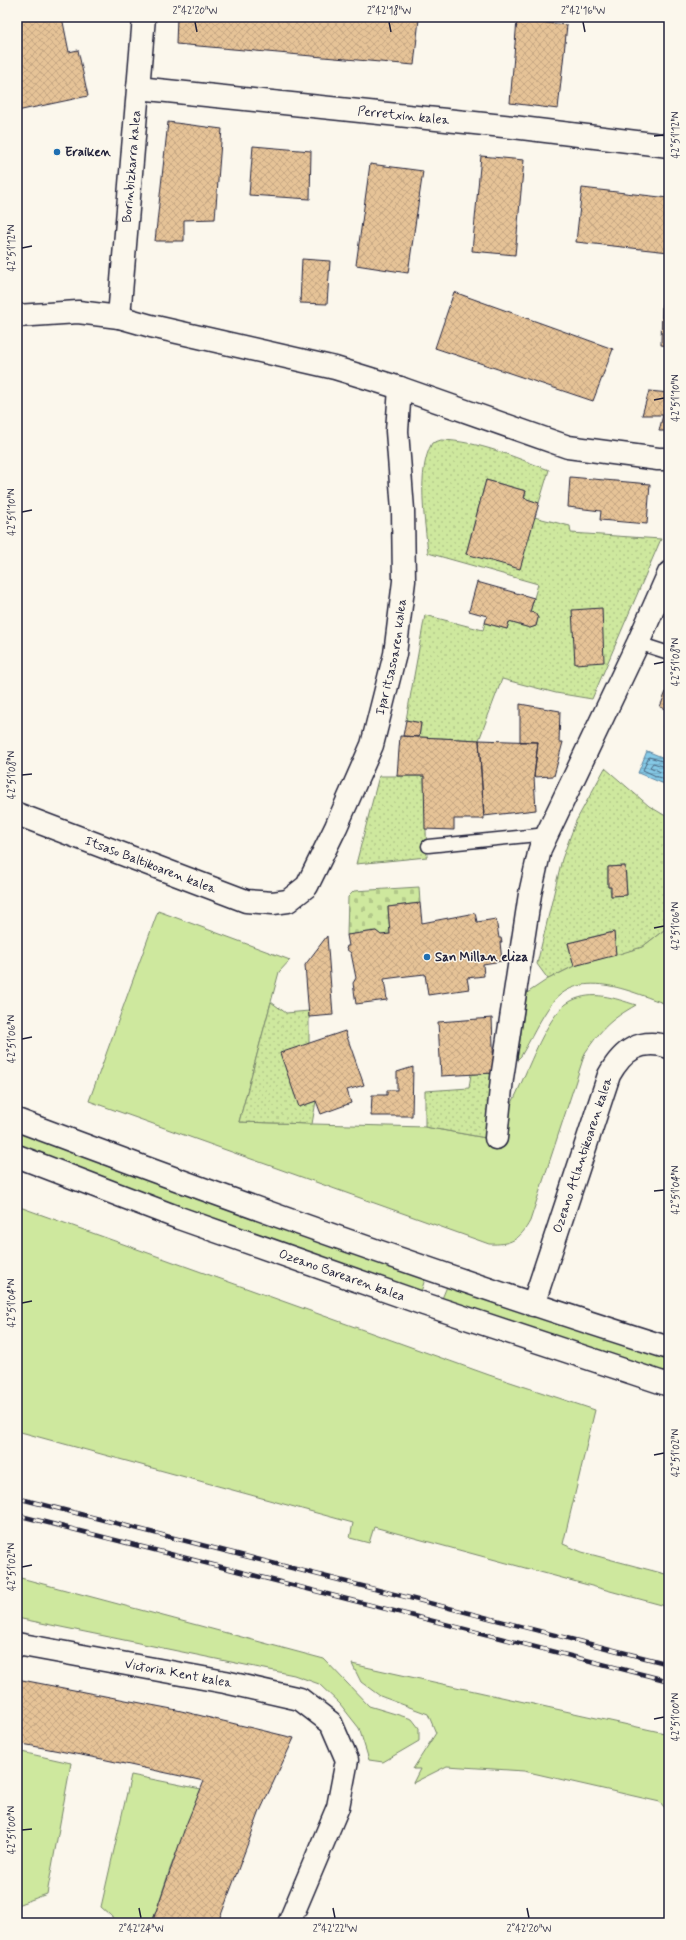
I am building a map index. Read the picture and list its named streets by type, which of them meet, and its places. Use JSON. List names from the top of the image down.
{
  "streets": {
    "street": [
      "Perretxin kalea",
      "Borinbizkarra kalea",
      "Ipar itsasoaren kalea",
      "Itsaso Baltikoaren kalea",
      "Ozeano Atlantikoaren kalea",
      "Ozeano Barearen kalea",
      "Victoria Kent kalea"
    ]
  },
  "crossings": [
    ["Perretxin kalea", "Borinbizkarra kalea"],
    ["Ipar itsasoaren kalea", "Itsaso Baltikoaren kalea"]
  ],
  "places": ["Eraiken", "San Millan eliza"],
  "coordinates": [
    "2°42'20\"W",
    "2°42'18\"W",
    "2°42'16\"W",
    "42°51'12\"N",
    "42°51'10\"N",
    "42°51'08\"N",
    "42°51'06\"N",
    "42°51'04\"N",
    "42°51'02\"N",
    "42°51'00\"N",
    "2°42'24\"W",
    "2°42'22\"W"
  ]
}
